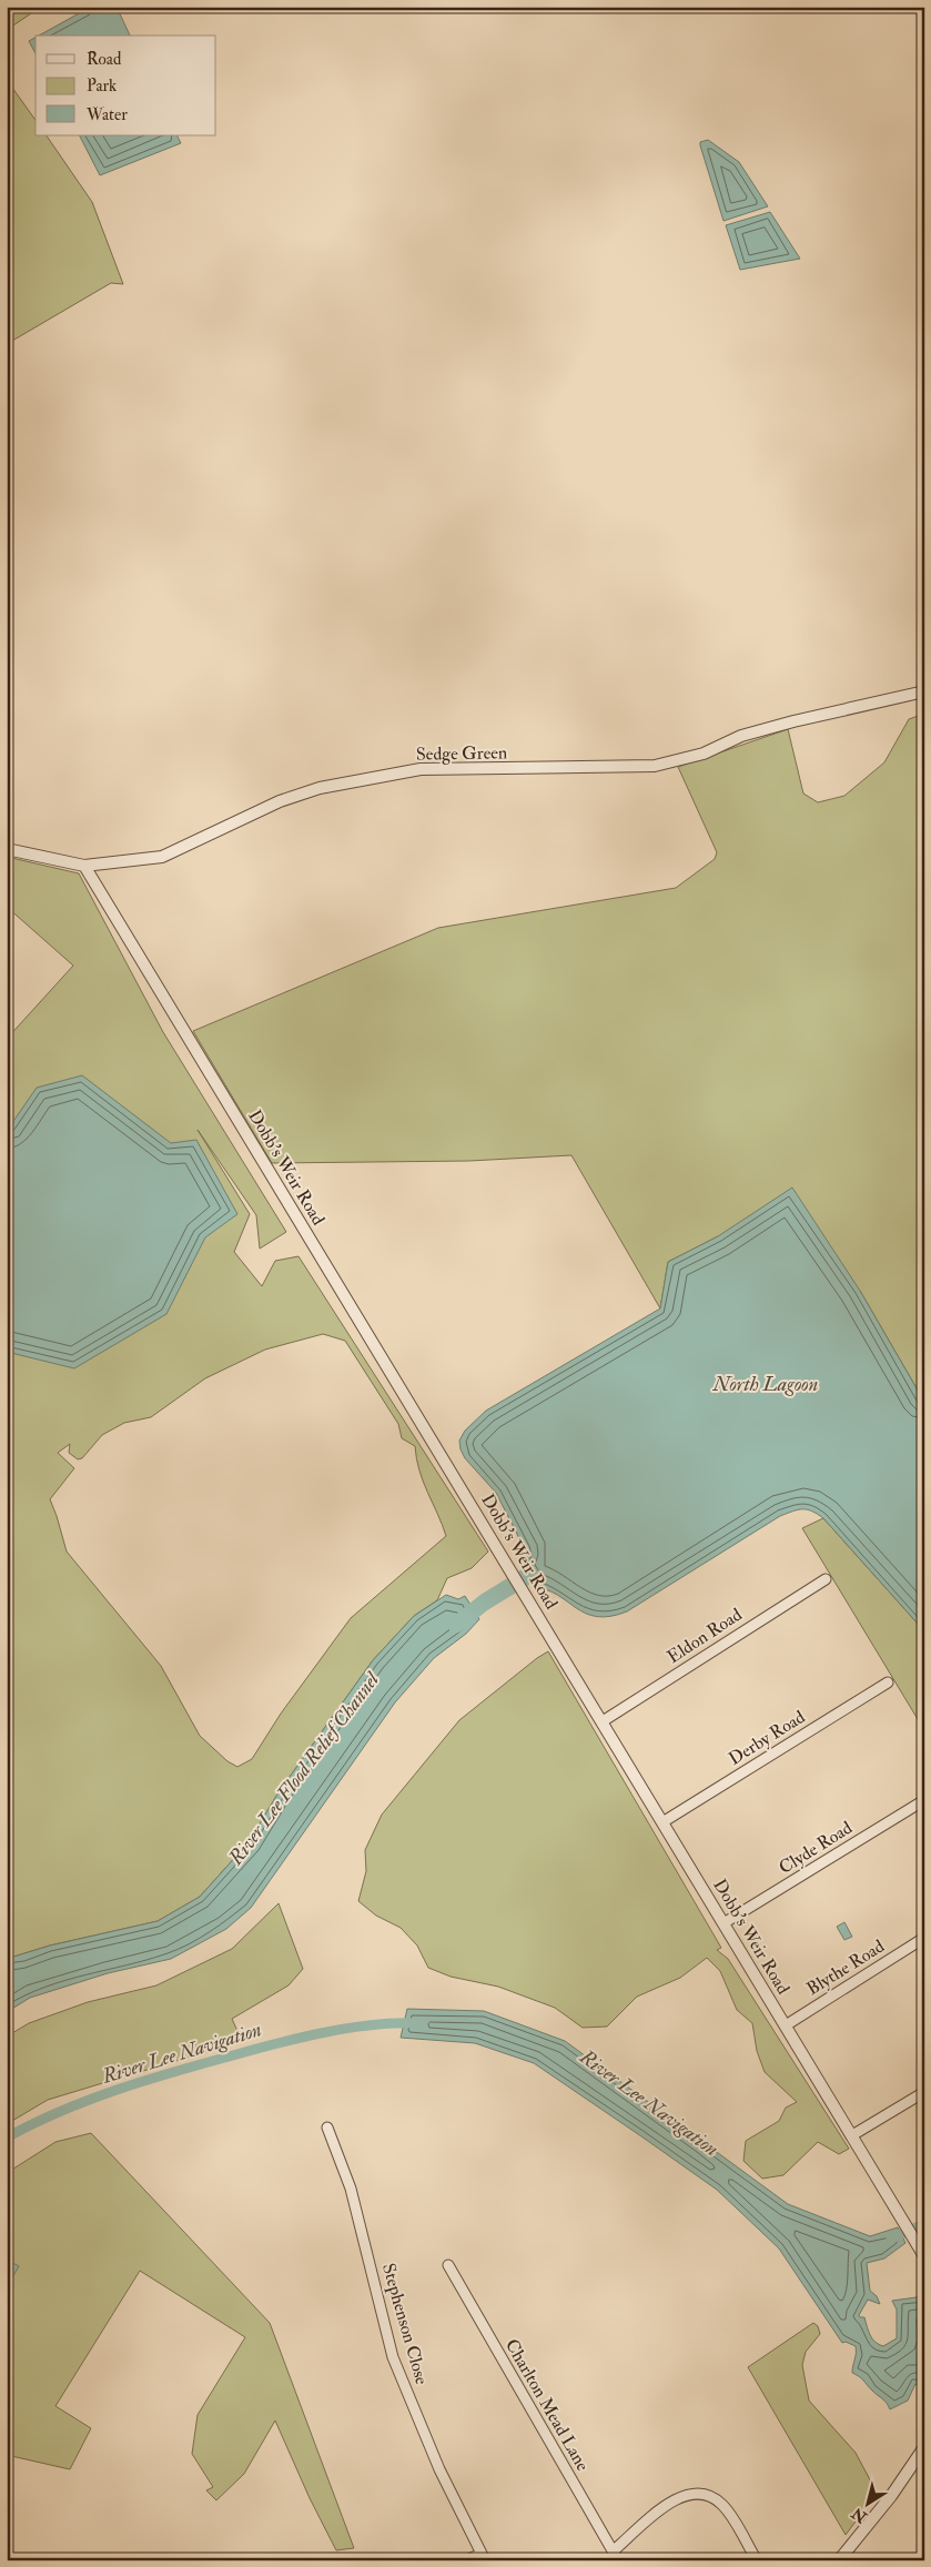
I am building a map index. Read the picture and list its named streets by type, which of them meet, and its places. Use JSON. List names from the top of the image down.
{
  "streets": {
    "street": [
      "Sedge Green",
      "Dobb's Weir Road",
      "Eldon Road",
      "Derby Road",
      "Clyde Road",
      "Blythe Road",
      "Stephenson Close",
      "Charlton Mead Lane"
    ]
  },
  "crossings": [
    ["Sedge Green", "Dobb's Weir Road"],
    ["Dobb's Weir Road", "Eldon Road"],
    ["Dobb's Weir Road", "Derby Road"],
    ["Dobb's Weir Road", "Clyde Road"],
    ["Dobb's Weir Road", "Blythe Road"]
  ],
  "water": ["North Lagoon", "River Lee Flood Relief Channel", "River Lee Navigation"],
  "legend": ["Road", "Park", "Water"],
  "north": "bottom left"
}
